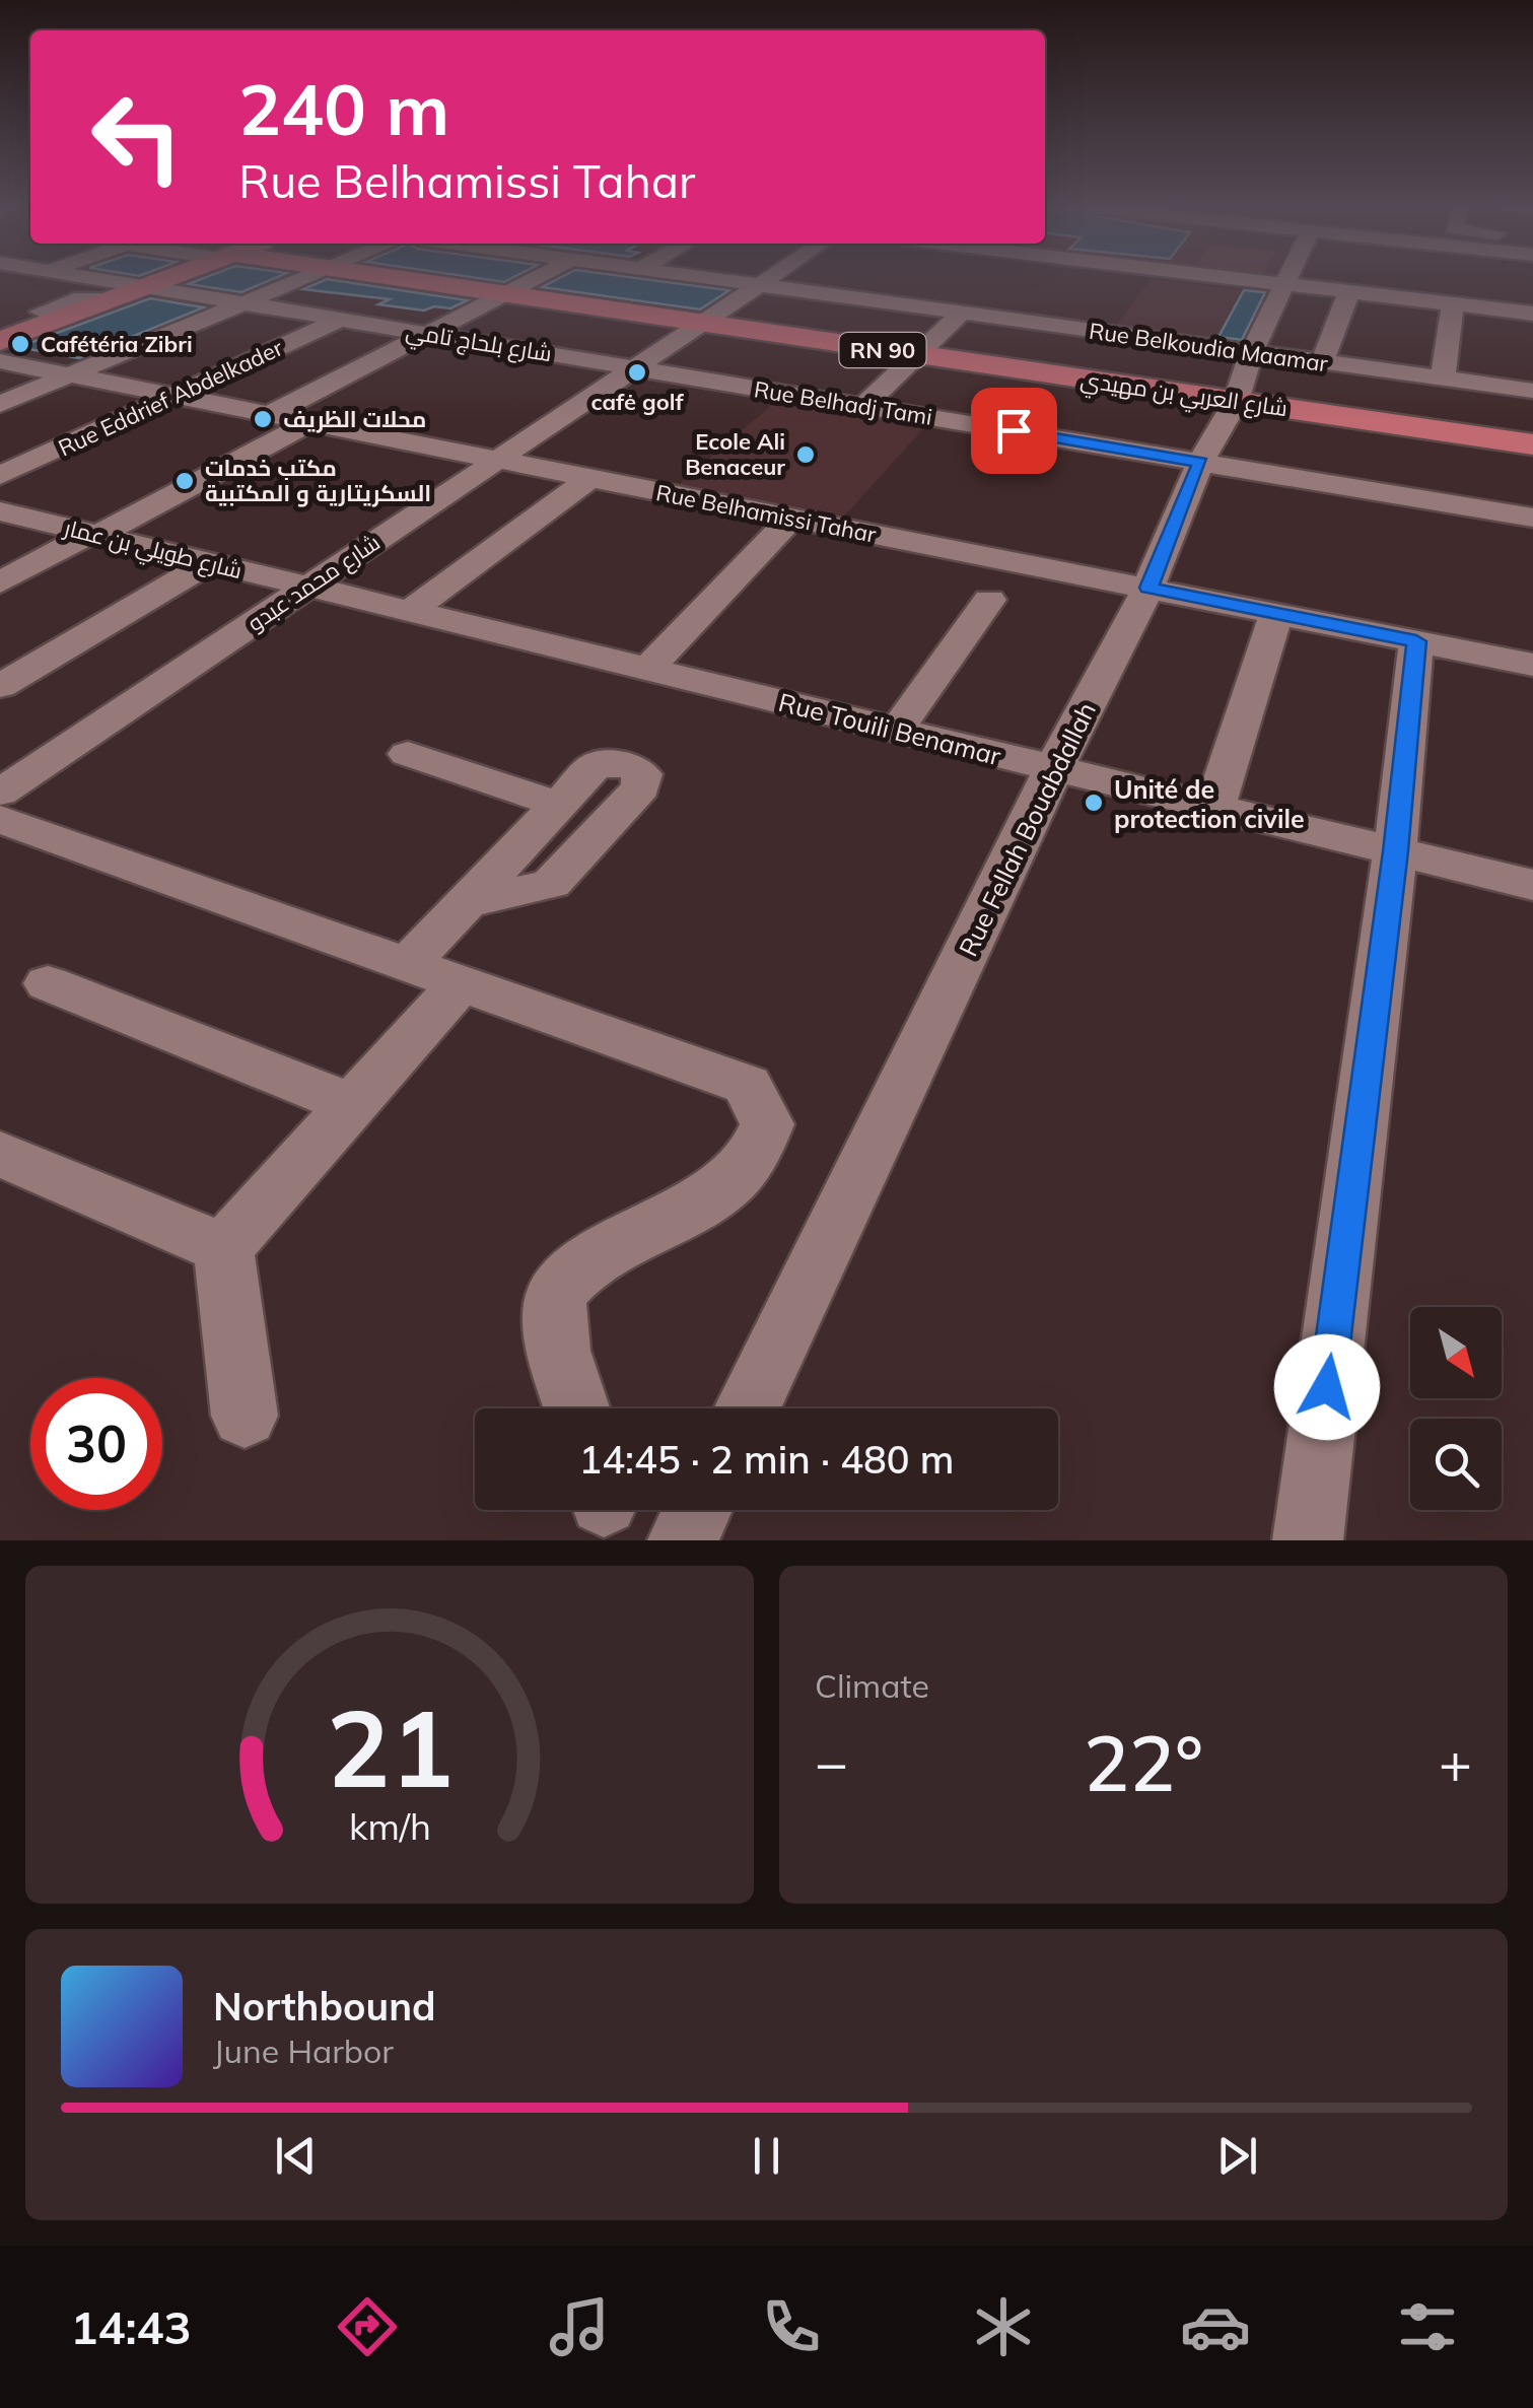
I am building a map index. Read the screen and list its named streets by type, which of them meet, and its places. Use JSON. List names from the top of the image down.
{
  "streets": {
    "main road": ["RN 90", "شارع العربي بن مهيدي"],
    "street": [
      "شارع بلحاج تامي",
      "Rue Belkoudia Maamar",
      "Rue Eddrief Abdelkader",
      "Rue Belhadj Tami",
      "Rue Belhamissi Tahar",
      "شارع طويلي بن عمار",
      "شارع محمد عبدو",
      "Rue Touili Benamar",
      "Rue Fellah Bouabdallah"
    ]
  },
  "crossings": [
    ["شارع بلحاج تامي", "Rue Eddrief Abdelkader"],
    ["شارع بلحاج تامي", "Rue Belhadj Tami"],
    ["شارع بلحاج تامي", "شارع محمد عبدو"],
    ["Rue Belkoudia Maamar", "شارع محمد عبدو"],
    ["Rue Belkoudia Maamar", "Rue Fellah Bouabdallah"],
    ["شارع العربي بن مهيدي", "شارع محمد عبدو"],
    ["شارع العربي بن مهيدي", "Rue Fellah Bouabdallah"],
    ["Rue Eddrief Abdelkader", "Rue Belhamissi Tahar"],
    ["Rue Belhadj Tami", "شارع محمد عبدو"],
    ["Rue Belhadj Tami", "Rue Fellah Bouabdallah"],
    ["Rue Belhamissi Tahar", "شارع محمد عبدو"],
    ["Rue Belhamissi Tahar", "Rue Fellah Bouabdallah"],
    ["شارع طويلي بن عمار", "شارع محمد عبدو"],
    ["شارع طويلي بن عمار", "Rue Touili Benamar"],
    ["شارع محمد عبدو", "Rue Touili Benamar"],
    ["Rue Touili Benamar", "Rue Fellah Bouabdallah"]
  ],
  "places": [
    "Cafétéria Zibri",
    "cafė golf",
    "محلات الظريف",
    "Ecole Ali Benaceur",
    "مكتب خدمات السكريتارية و المكتبية",
    "Unité de protection civile"
  ],
  "north": "bottom right",
  "page": {
    "turn": ["240 m", "Rue Belhamissi Tahar"],
    "limit": "30",
    "trip": "14:45 · 2 min · 480 m",
    "tile": "Climate",
    "heat": ["−", "22°", "+"],
    "song": ["Northbound", "June Harbor"],
    "tabs": "14:43",
    "gauge": ["21", "km/h"]
  }
}
